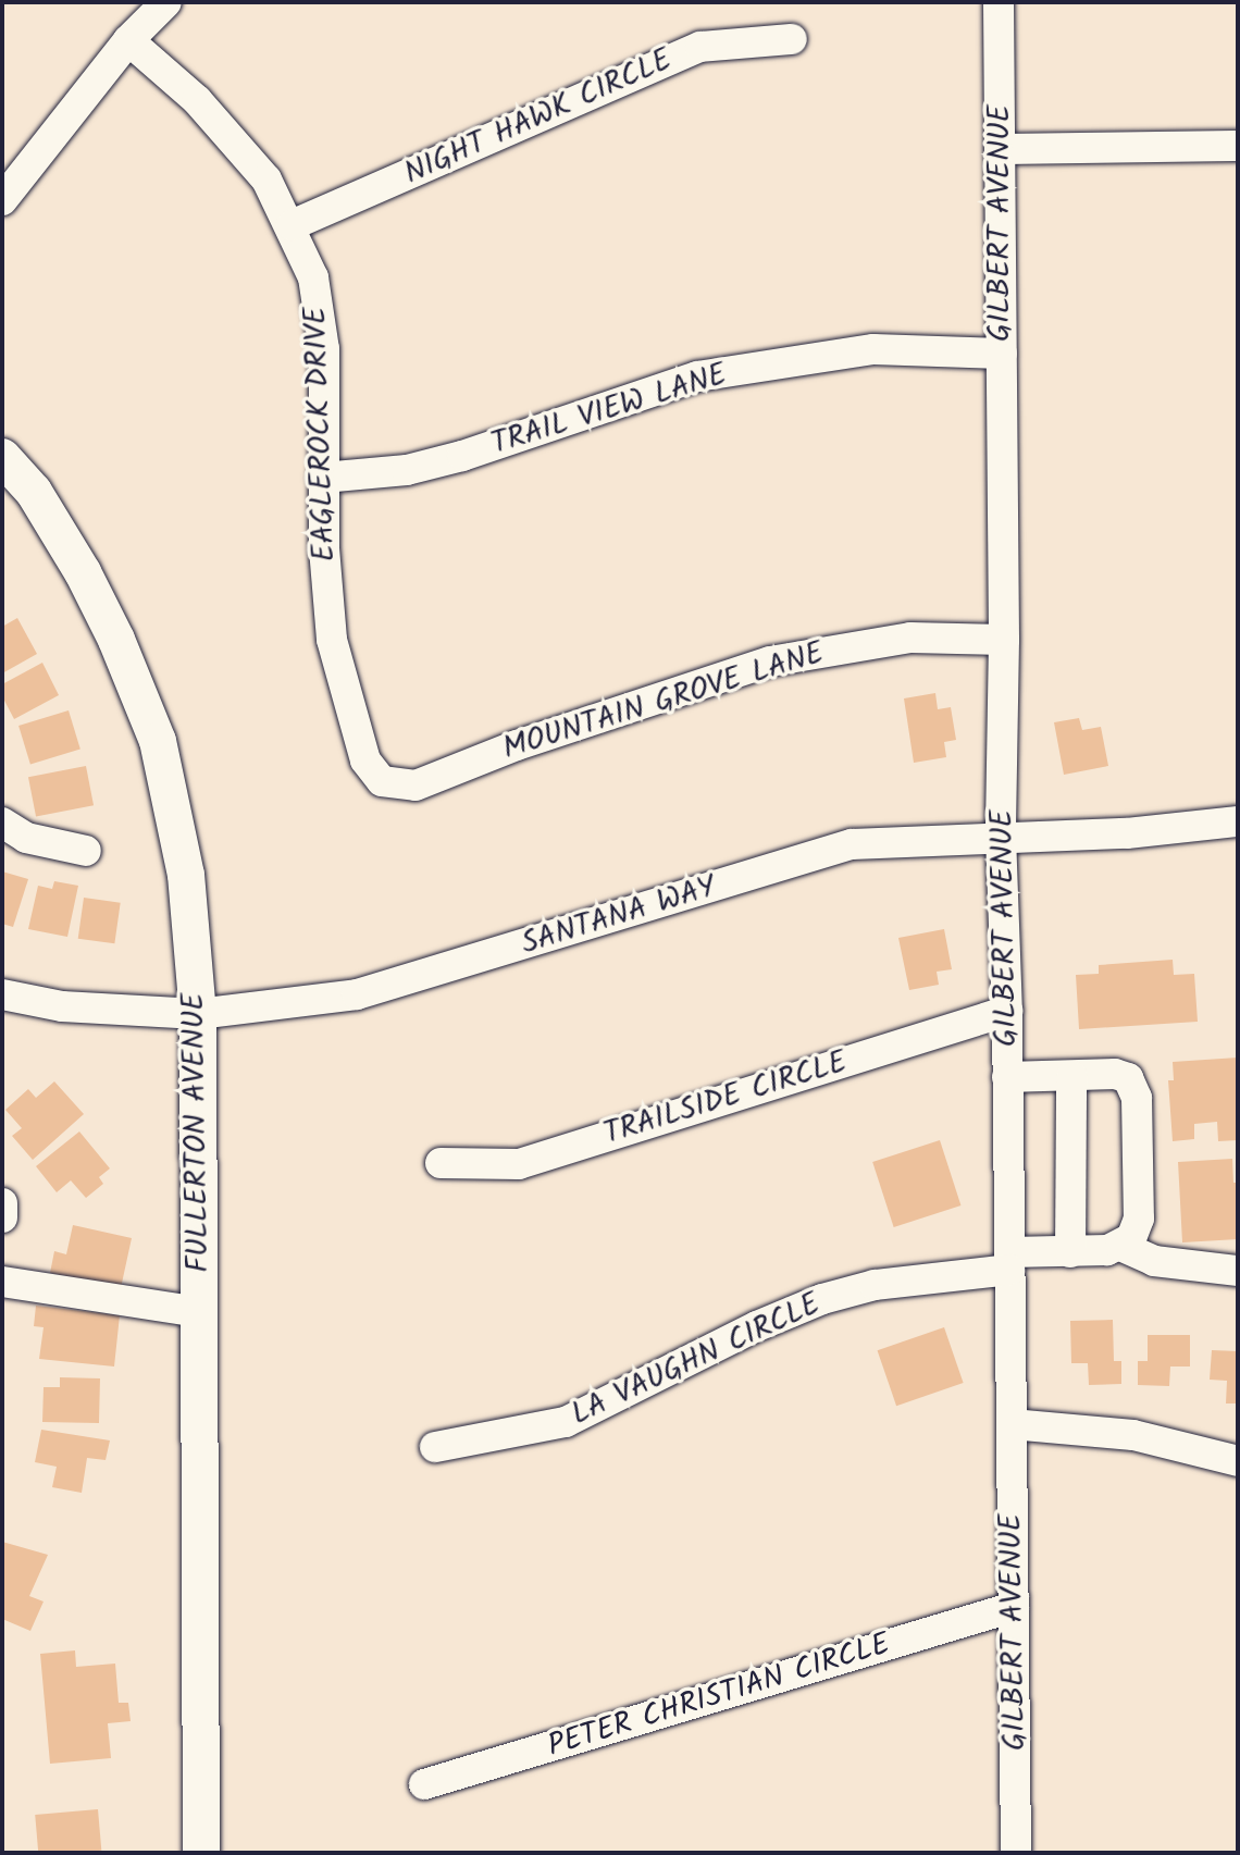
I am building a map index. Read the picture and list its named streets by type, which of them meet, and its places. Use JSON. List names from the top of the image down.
{
  "streets": {
    "main road": ["FULLERTON AVENUE"],
    "street": [
      "NIGHT HAWK CIRCLE",
      "GILBERT AVENUE",
      "TRAIL VIEW LANE",
      "EAGLEROCK DRIVE",
      "MOUNTAIN GROVE LANE",
      "SANTANA WAY",
      "TRAILSIDE CIRCLE",
      "LA VAUGHN CIRCLE",
      "PETER CHRISTIAN CIRCLE"
    ]
  },
  "crossings": [
    ["NIGHT HAWK CIRCLE", "EAGLEROCK DRIVE"],
    ["GILBERT AVENUE", "TRAIL VIEW LANE"],
    ["GILBERT AVENUE", "MOUNTAIN GROVE LANE"],
    ["GILBERT AVENUE", "SANTANA WAY"],
    ["GILBERT AVENUE", "TRAILSIDE CIRCLE"],
    ["GILBERT AVENUE", "LA VAUGHN CIRCLE"],
    ["GILBERT AVENUE", "PETER CHRISTIAN CIRCLE"],
    ["TRAIL VIEW LANE", "EAGLEROCK DRIVE"],
    ["EAGLEROCK DRIVE", "MOUNTAIN GROVE LANE"],
    ["SANTANA WAY", "FULLERTON AVENUE"]
  ]
}
